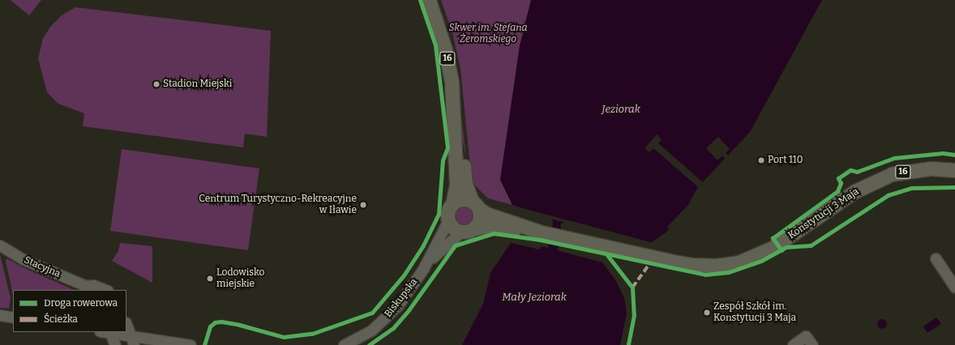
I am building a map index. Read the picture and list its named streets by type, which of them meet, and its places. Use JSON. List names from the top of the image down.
{
  "streets": {
    "main road": ["16", "Konstytucji 3 Maja"],
    "street": ["Stacyjna", "Biskupska"]
  },
  "crossings": [
    ["16", "Konstytucji 3 Maja"],
    ["16", "Biskupska"],
    ["Konstytucji 3 Maja", "Biskupska"]
  ],
  "water": ["Jeziorak", "Mały Jeziorak"],
  "parks": ["Skwer im. Stefana Żeromskiego"],
  "places": [
    "Stadion Miejski",
    "Port 110",
    "Centrum Turystyczno-Rekreacyjne w Iławie",
    "Lodowisko miejskie",
    "Zespół Szkół im. Konstytucji 3 Maja"
  ],
  "legend": ["Droga rowerowa", "Ścieżka"]
}
